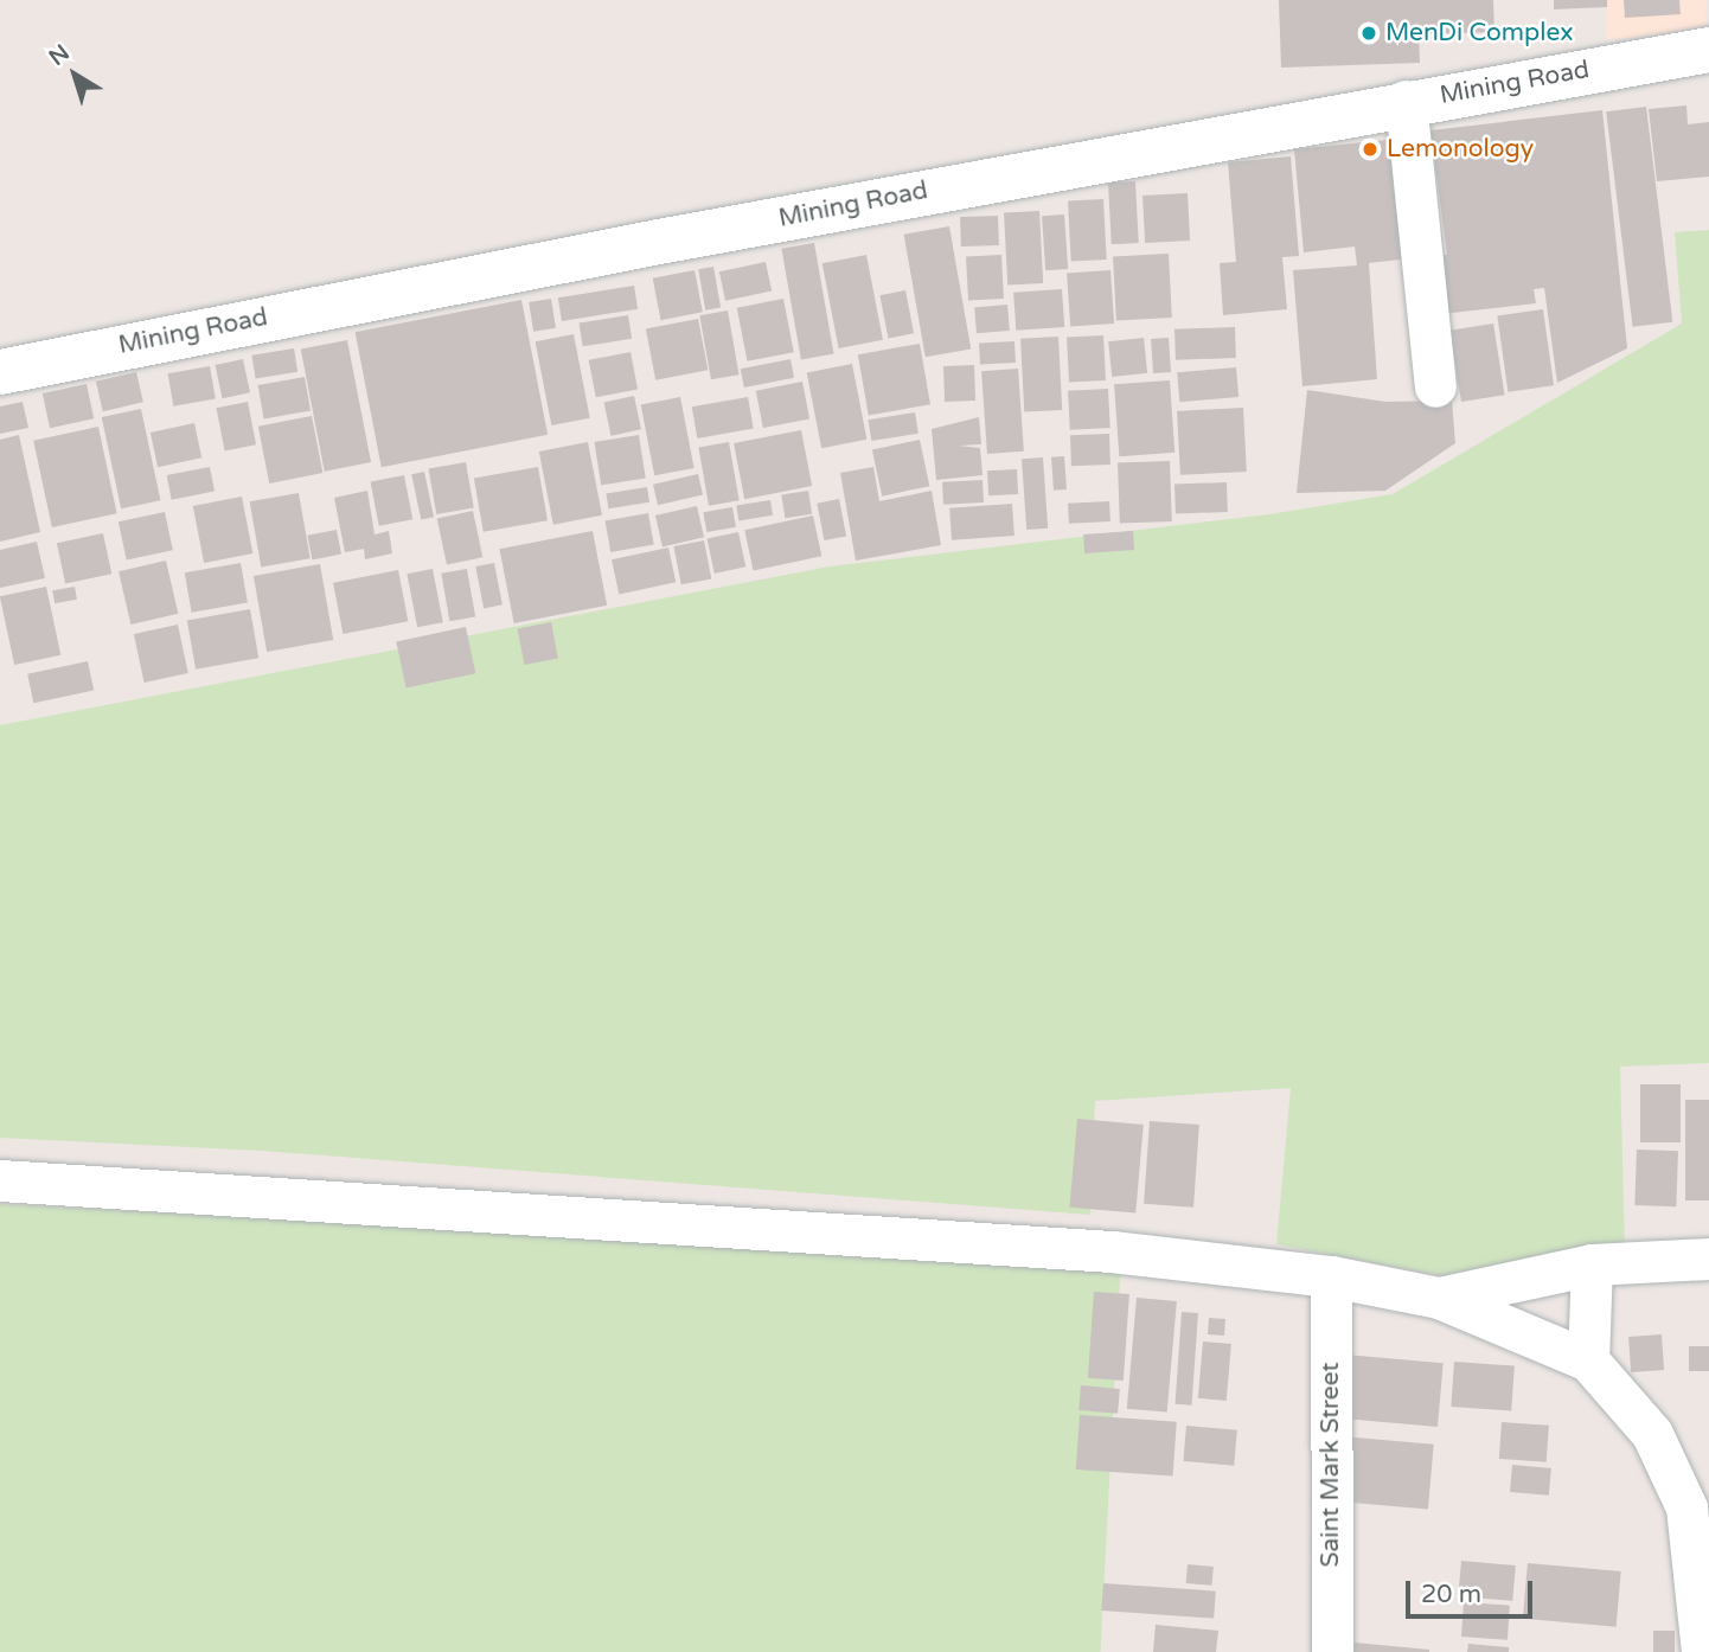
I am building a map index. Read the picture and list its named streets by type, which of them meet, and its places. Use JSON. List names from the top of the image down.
{
  "streets": {
    "street": ["Mining Road", "Saint Mark Street"]
  },
  "places": ["MenDi Complex", "Lemonology"],
  "scale_bar": "20 m",
  "north": "top left"
}
